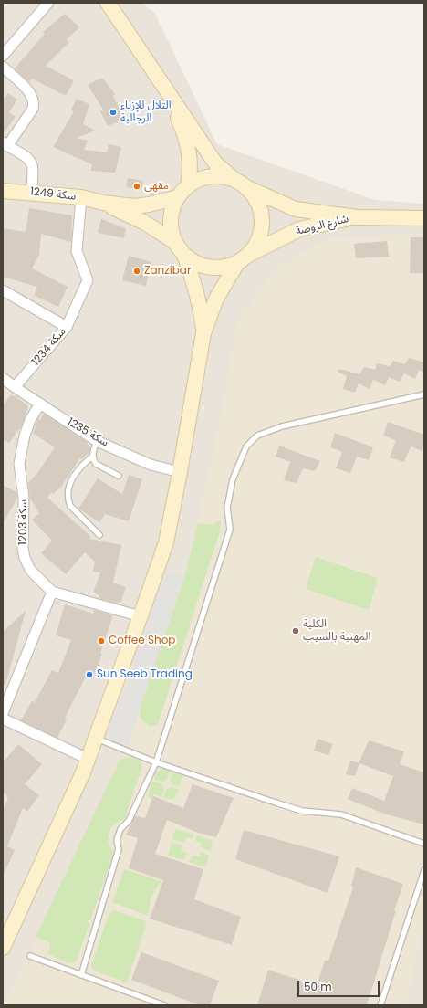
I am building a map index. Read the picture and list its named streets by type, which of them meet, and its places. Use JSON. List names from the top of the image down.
{
  "streets": {
    "main road": ["سكة 1249", "شارع الروضة"],
    "street": ["سكة 1234", "سكة 1235", "سكة 1203"]
  },
  "crossings": [
    ["سكة 1249", "شارع الروضة"],
    ["سكة 1249", "سكة 1234"],
    ["سكة 1234", "سكة 1235"],
    ["سكة 1235", "سكة 1203"]
  ],
  "places": [
    "التلال للإزياء الرجالية",
    "مقهى",
    "Zanzibar",
    "الكلية المهنية بالسيب",
    "Coffee Shop",
    "Sun Seeb Trading"
  ],
  "scale_bar": "50 m"
}
